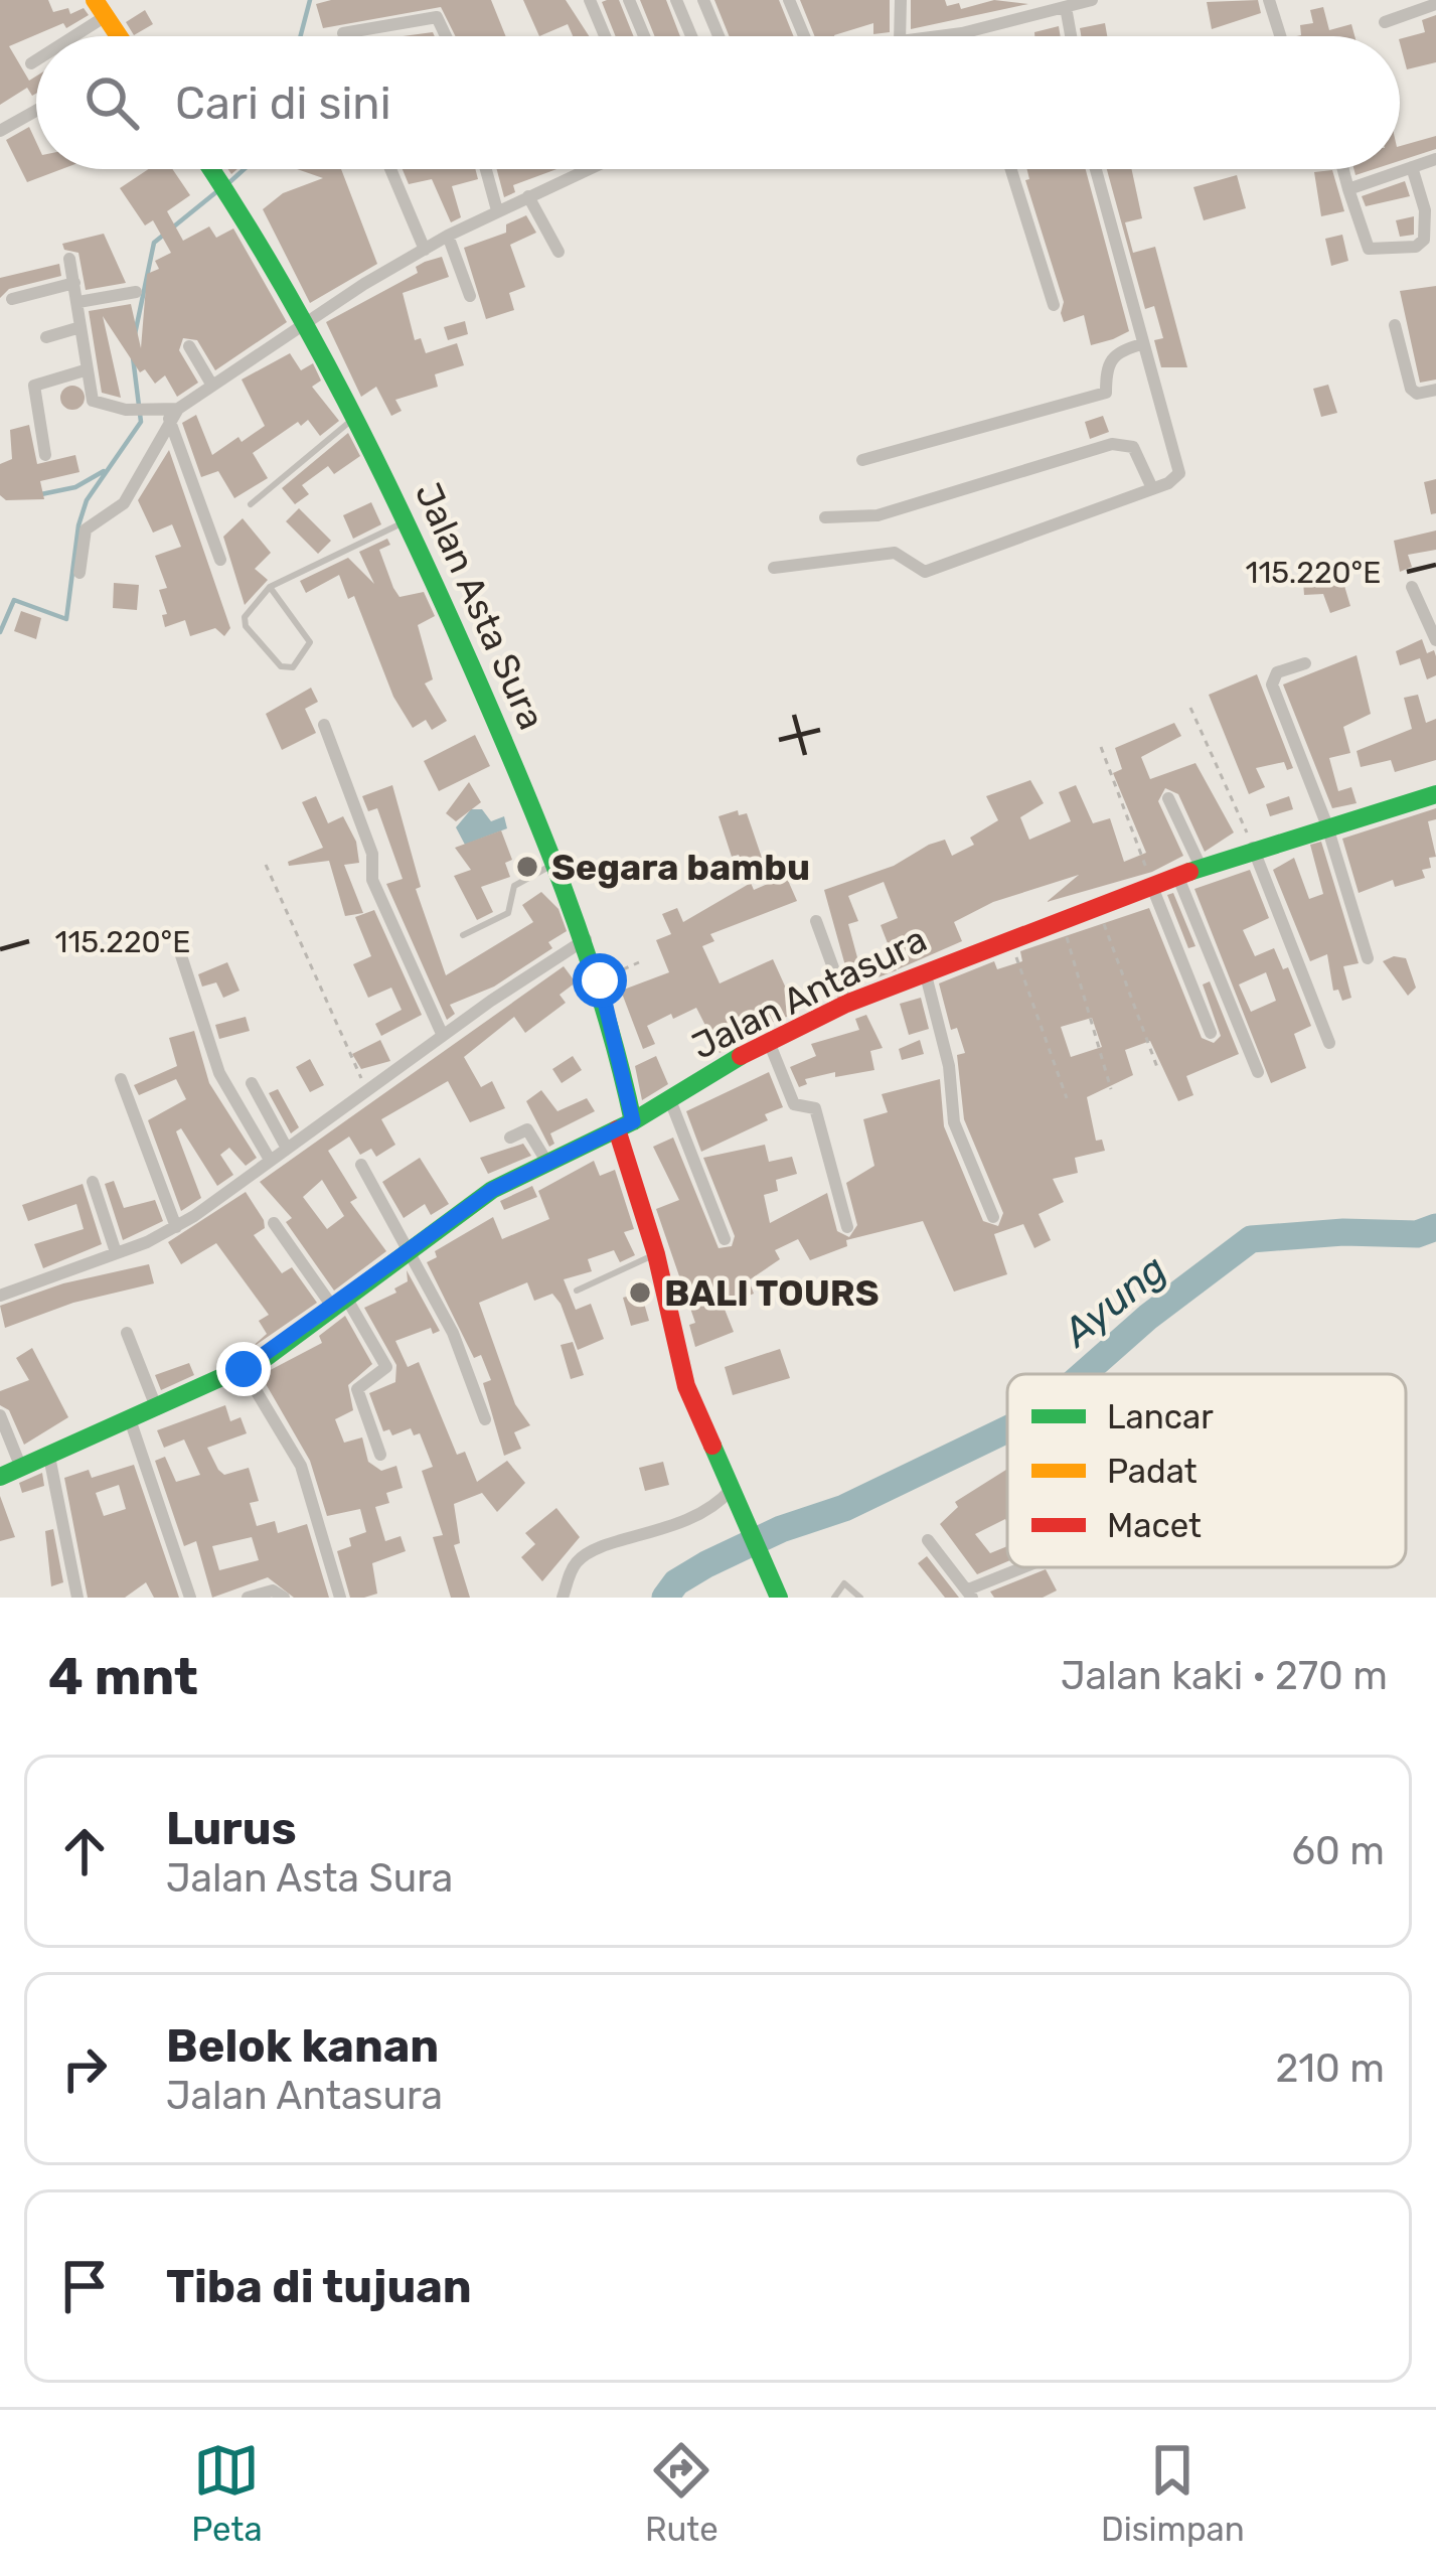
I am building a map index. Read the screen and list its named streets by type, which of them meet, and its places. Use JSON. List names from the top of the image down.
{
  "streets": {
    "street": ["Jalan Asta Sura", "Jalan Antasura"]
  },
  "crossings": [
    ["Jalan Asta Sura", "Jalan Antasura"]
  ],
  "water": ["Ayung"],
  "places": ["Segara bambu", "BALI TOURS"],
  "legend": ["Lancar", "Padat", "Macet"],
  "page": {
    "search": "Cari di sini",
    "heading": ["4 mnt", "Jalan kaki · 270 m"],
    "list": [
      ["Lurus", "Jalan Asta Sura", "60 m"],
      ["Belok kanan", "Jalan Antasura", "210 m"],
      "Tiba di tujuan"
    ],
    "nav": ["Peta", "Rute", "Disimpan"]
  },
  "coordinates": ["115.220°E"]
}
